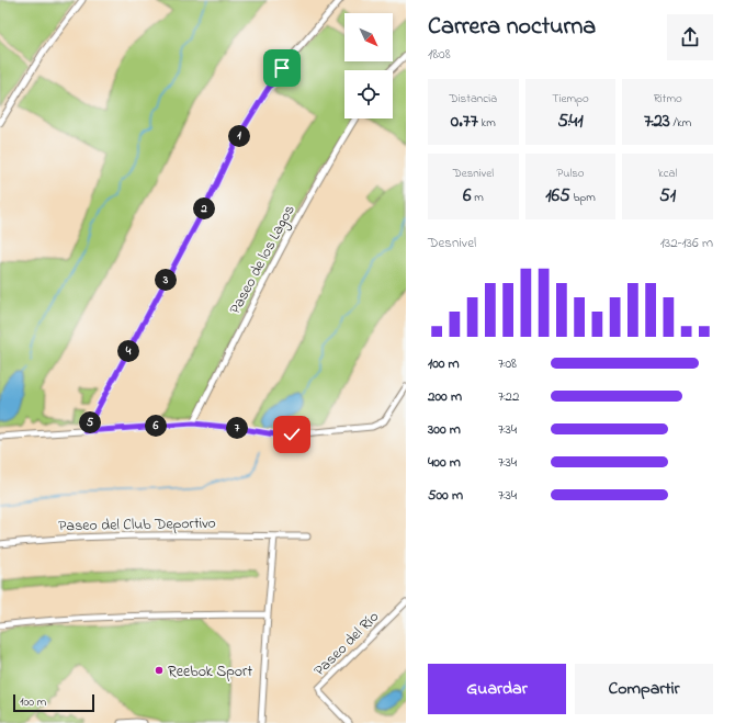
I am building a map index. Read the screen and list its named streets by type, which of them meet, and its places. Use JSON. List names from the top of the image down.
{
  "streets": {
    "street": ["Paseo de los Lagos", "Paseo del Club Deportivo", "Paseo del Río"]
  },
  "places": ["Reebok Sport"],
  "scale_bar": "100 m",
  "north": "bottom right",
  "page": {
    "heading": ["Carrera nocturna", "18:08"],
    "stats": [
      ["Distancia", "0.77 km"],
      ["Tiempo", "5:41"],
      ["Ritmo", "7:23 /km"],
      ["Desnivel", "6 m"],
      ["Pulso", "165 bpm"],
      ["kcal", "51"]
    ],
    "pins": [
      "1",
      "2",
      "3",
      "4",
      "5",
      "6",
      "7"
    ],
    "chart": ["Desnivel", "132–136 m"],
    "list": [
      {
        "name": "100 m",
        "note": "7:08"
      },
      {
        "name": "200 m",
        "note": "7:22"
      },
      {
        "name": "300 m",
        "note": "7:34"
      },
      {
        "name": "400 m",
        "note": "7:34"
      },
      {
        "name": "500 m",
        "note": "7:34"
      }
    ],
    "buttons": ["Guardar", "Compartir"],
    "scale": "100 m"
  }
}
